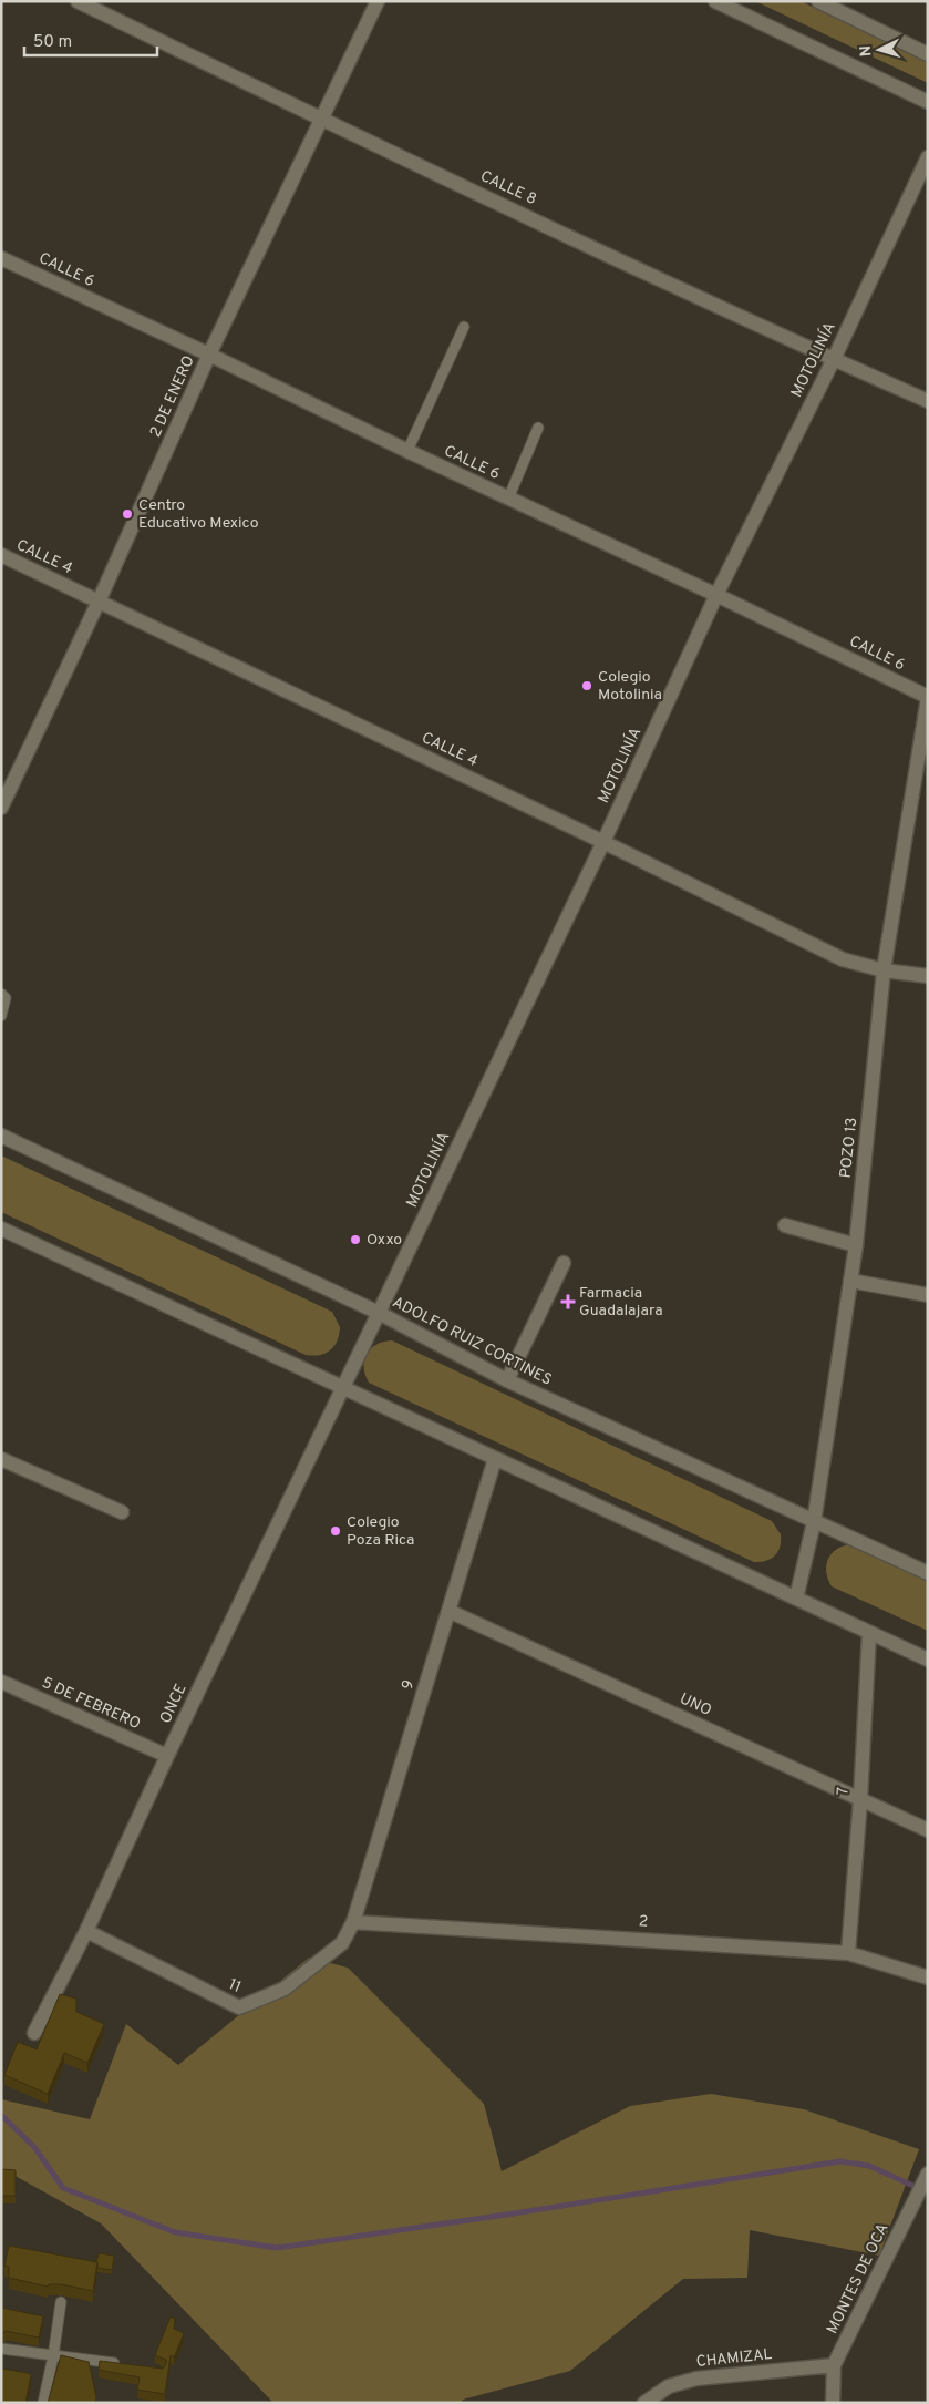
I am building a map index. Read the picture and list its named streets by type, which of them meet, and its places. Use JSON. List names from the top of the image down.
{
  "streets": {
    "street": [
      "CALLE 8",
      "CALLE 6",
      "MOTOLINÍA",
      "2 DE ENERO",
      "CALLE 4",
      "POZO 13",
      "ADOLFO RUIZ CORTINES",
      "9",
      "5 DE FEBRERO",
      "ONCE",
      "UNO",
      "7",
      "2",
      "11",
      "MONTES DE OCA",
      "CHAMIZAL"
    ]
  },
  "crossings": [
    ["CALLE 8", "MOTOLINÍA"],
    ["CALLE 8", "2 DE ENERO"],
    ["CALLE 6", "MOTOLINÍA"],
    ["CALLE 6", "2 DE ENERO"],
    ["CALLE 6", "POZO 13"],
    ["MOTOLINÍA", "CALLE 4"],
    ["MOTOLINÍA", "ADOLFO RUIZ CORTINES"],
    ["MOTOLINÍA", "ONCE"],
    ["2 DE ENERO", "CALLE 4"],
    ["CALLE 4", "POZO 13"],
    ["POZO 13", "ADOLFO RUIZ CORTINES"],
    ["9", "UNO"],
    ["9", "2"],
    ["9", "11"],
    ["5 DE FEBRERO", "ONCE"],
    ["ONCE", "11"],
    ["UNO", "7"],
    ["7", "2"],
    ["2", "11"],
    ["MONTES DE OCA", "CHAMIZAL"]
  ],
  "places": {
    "other": [
      "Centro Educativo Mexico",
      "Colegio Motolinia",
      "Oxxo",
      "Colegio Poza Rica"
    ],
    "health": ["Farmacia Guadalajara"]
  },
  "scale_bar": "50 m",
  "north": "left"
}
